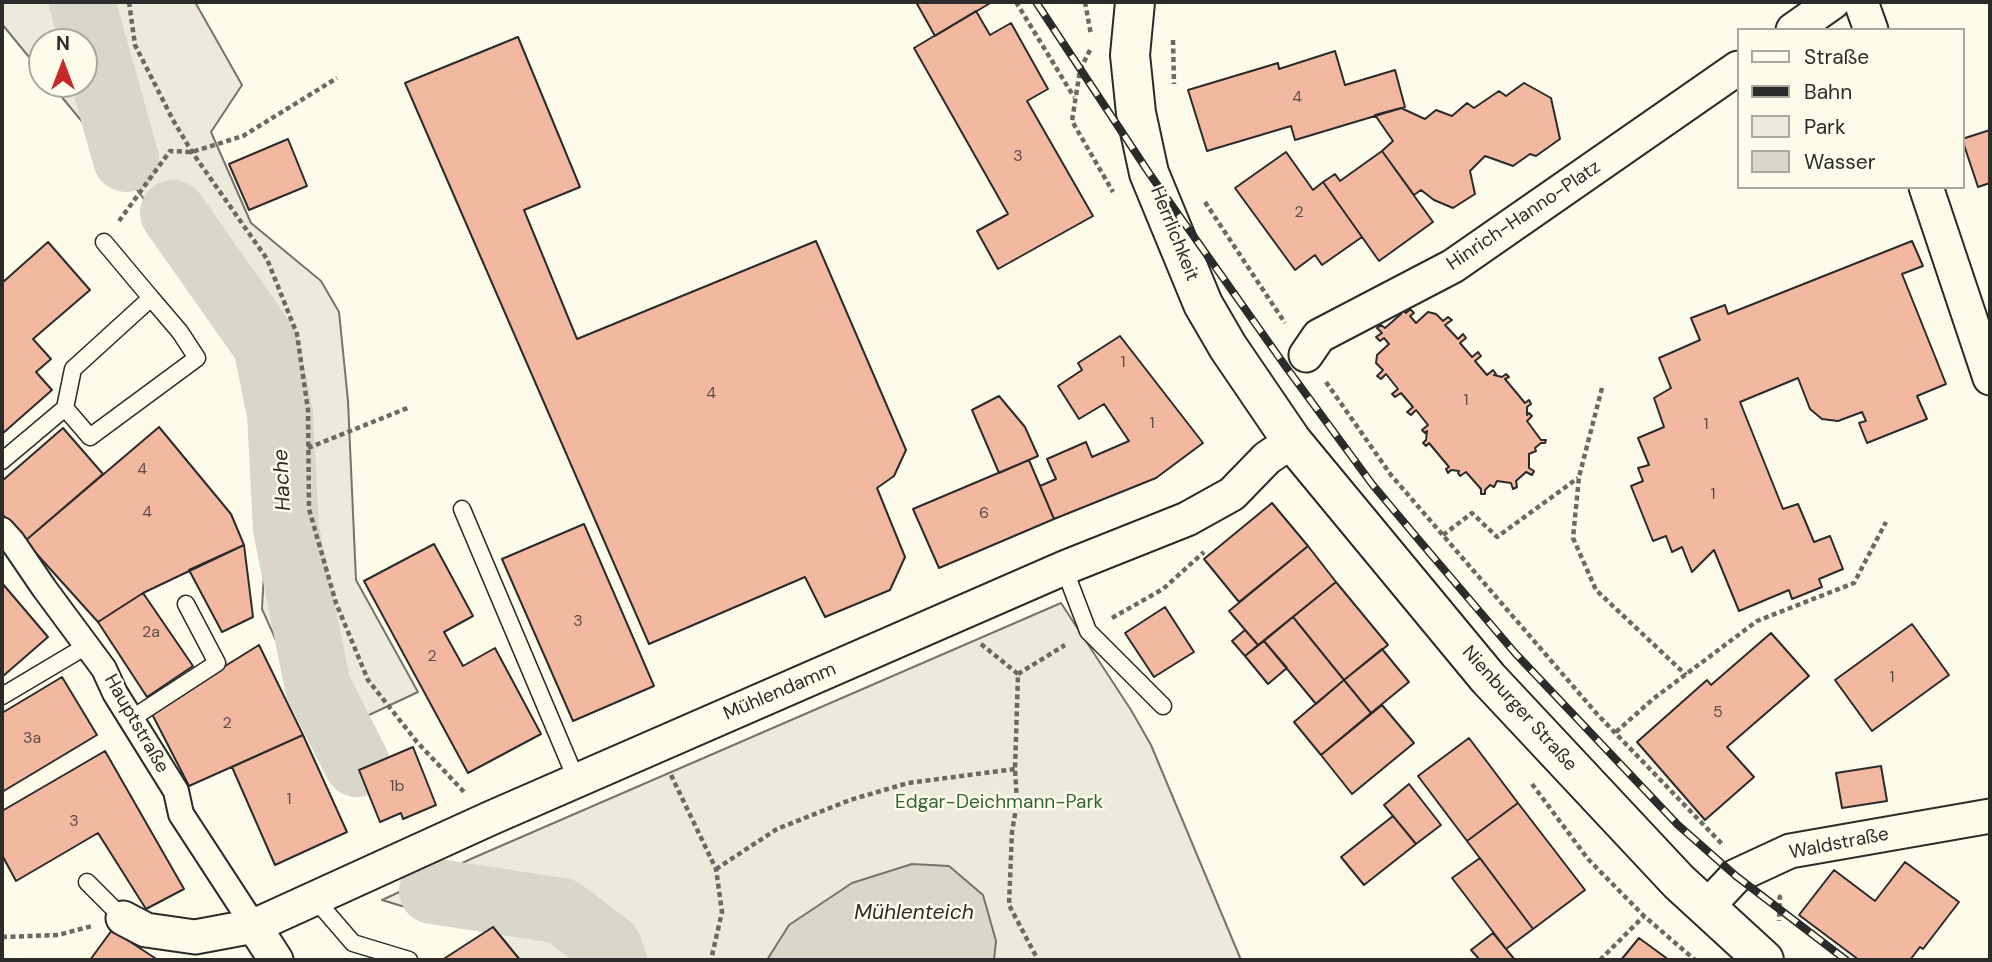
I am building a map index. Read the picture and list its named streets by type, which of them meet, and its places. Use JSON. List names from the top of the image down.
{
  "streets": {
    "main road": ["Herrlichkeit", "Nienburger Straße"],
    "street": [
      "Hinrich-Hanno-Platz",
      "Mühlendamm",
      "Hauptstraße",
      "Waldstraße"
    ]
  },
  "crossings": [
    ["Herrlichkeit", "Mühlendamm"],
    ["Herrlichkeit", "Nienburger Straße"],
    ["Mühlendamm", "Nienburger Straße"],
    ["Mühlendamm", "Hauptstraße"],
    ["Nienburger Straße", "Waldstraße"]
  ],
  "water": ["Hache", "Mühlenteich"],
  "parks": ["Edgar-Deichmann-Park"],
  "house_numbers": [
    "4",
    "3",
    "2",
    "1",
    "4",
    "1",
    "1",
    "1",
    "4",
    "1",
    "4",
    "6",
    "3",
    "2a",
    "2",
    "1",
    "5",
    "2",
    "3a",
    "1b",
    "1",
    "3"
  ],
  "legend": [
    "Straße",
    "Bahn",
    "Park",
    "Wasser"
  ],
  "north": "top"
}
